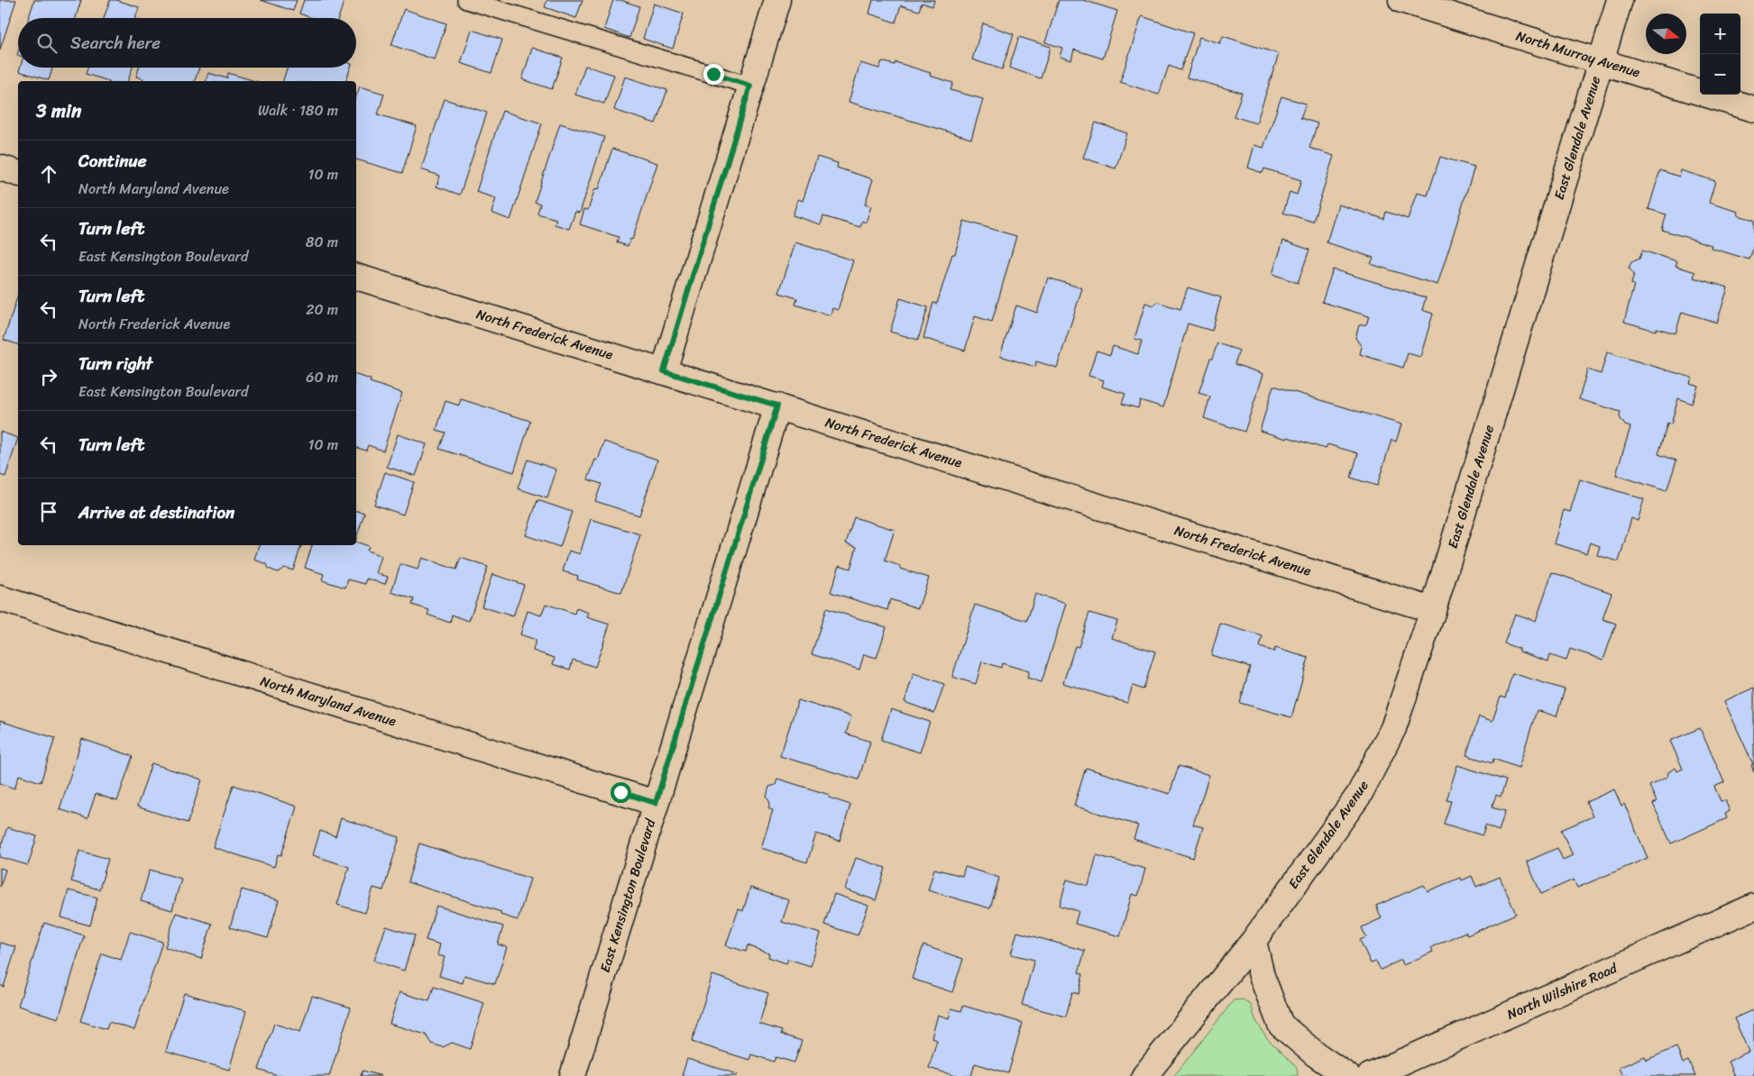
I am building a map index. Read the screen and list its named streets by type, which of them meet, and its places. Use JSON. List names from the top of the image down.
{
  "streets": {
    "street": [
      "North Murray Avenue",
      "East Glendale Avenue",
      "North Frederick Avenue",
      "North Maryland Avenue",
      "East Kensington Boulevard",
      "North Wilshire Road"
    ]
  },
  "crossings": [
    ["North Murray Avenue", "East Glendale Avenue"],
    ["East Glendale Avenue", "North Frederick Avenue"],
    ["North Frederick Avenue", "East Kensington Boulevard"],
    ["North Maryland Avenue", "East Kensington Boulevard"]
  ],
  "north": "right",
  "page": {
    "map_buttons": ["+", "−"],
    "search": "Search here",
    "heading": ["3 min", "Walk · 180 m"],
    "list": [
      ["Continue", "North Maryland Avenue", "10 m"],
      ["Turn left", "East Kensington Boulevard", "80 m"],
      ["Turn left", "North Frederick Avenue", "20 m"],
      ["Turn right", "East Kensington Boulevard", "60 m"],
      ["Turn left", "10 m"],
      "Arrive at destination"
    ]
  }
}
